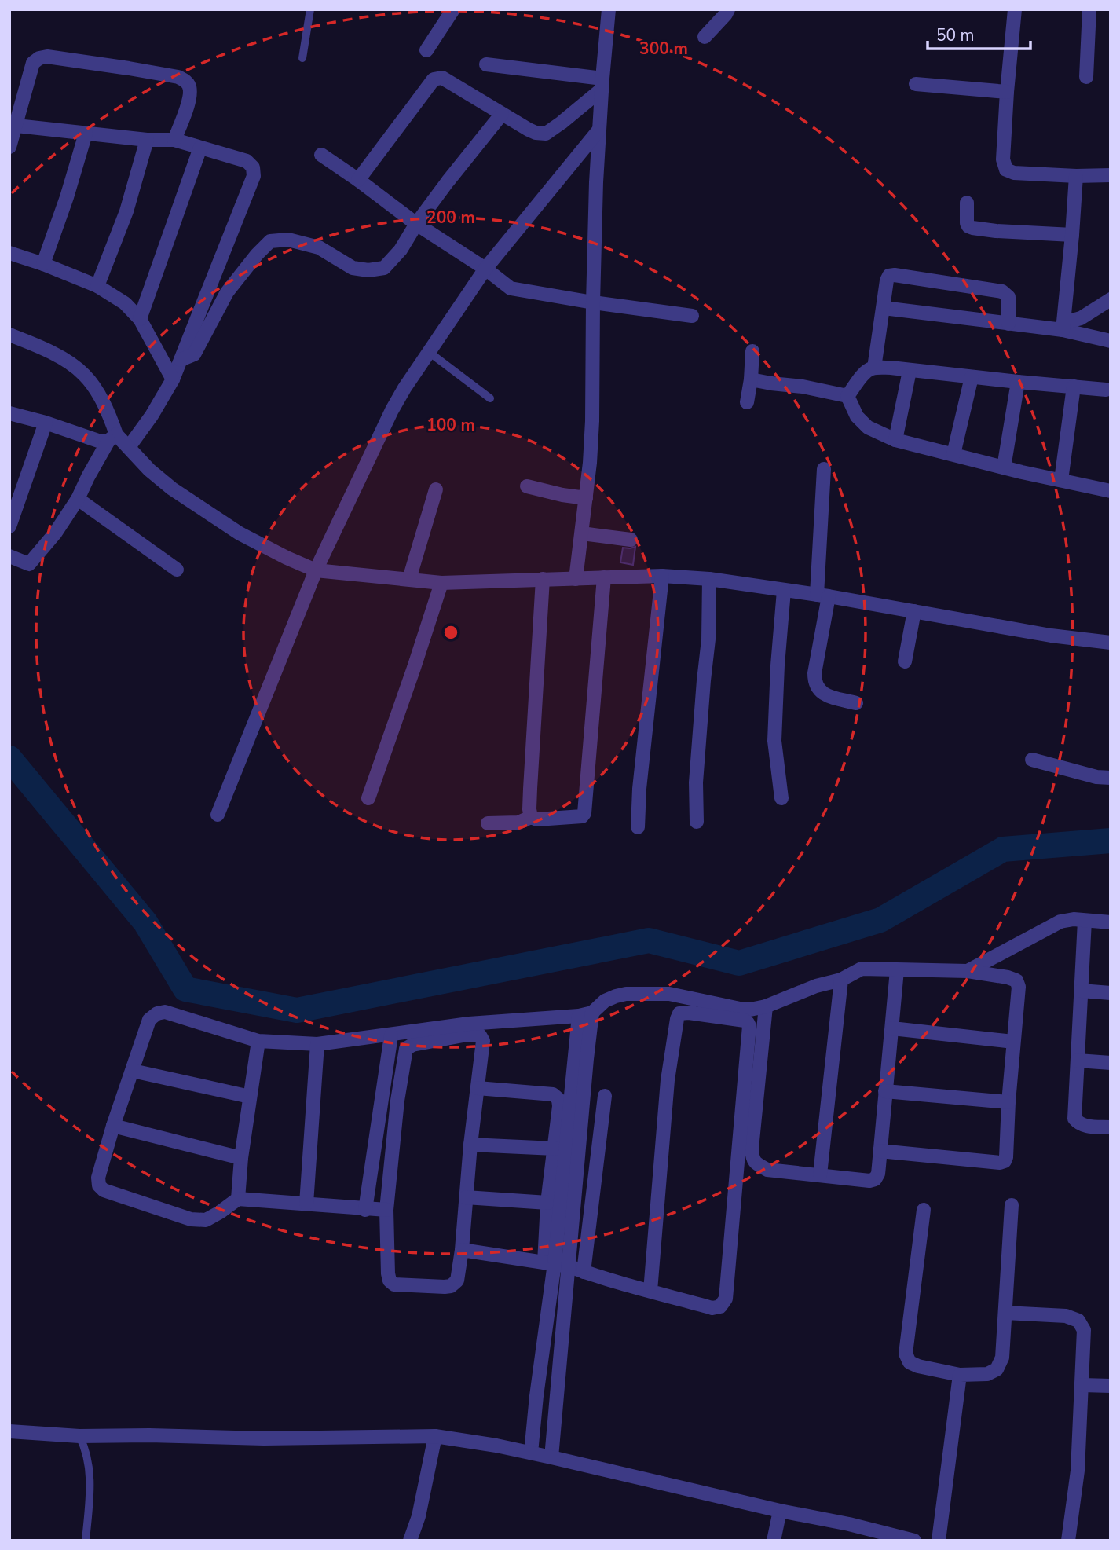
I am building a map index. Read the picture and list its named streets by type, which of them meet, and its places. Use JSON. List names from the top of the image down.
{
  "scale_bar": "50 m",
  "rings": ["300 m", "200 m", "100 m"]
}
